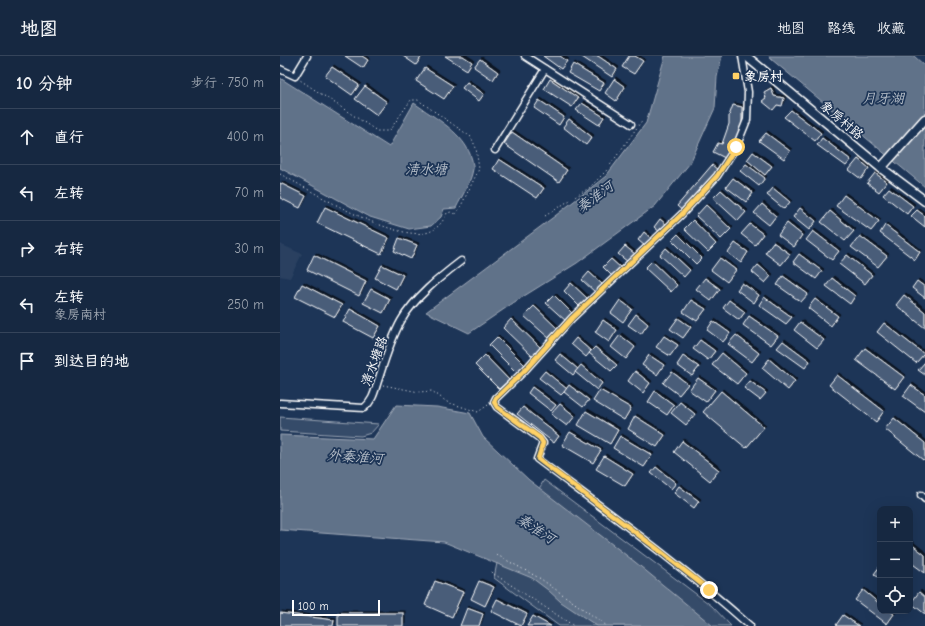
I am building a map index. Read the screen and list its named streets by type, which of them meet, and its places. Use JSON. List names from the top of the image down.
{
  "streets": {
    "street": ["象房村路", "清水塘路"]
  },
  "water": [
    "月牙湖",
    "清水塘",
    "秦淮河",
    "外秦淮河"
  ],
  "places": {
    "transit": ["象房村"]
  },
  "scale_bar": "100 m",
  "page": {
    "header": "地图",
    "nav": ["地图", "路线", "收藏"],
    "heading": ["10 分钟", "步行 · 750 m"],
    "list": [
      ["直行", "400 m"],
      ["左转", "70 m"],
      ["右转", "30 m"],
      ["左转", "象房南村", "250 m"],
      "到达目的地"
    ],
    "map_buttons": ["+", "−"],
    "scale": "100 m"
  }
}
